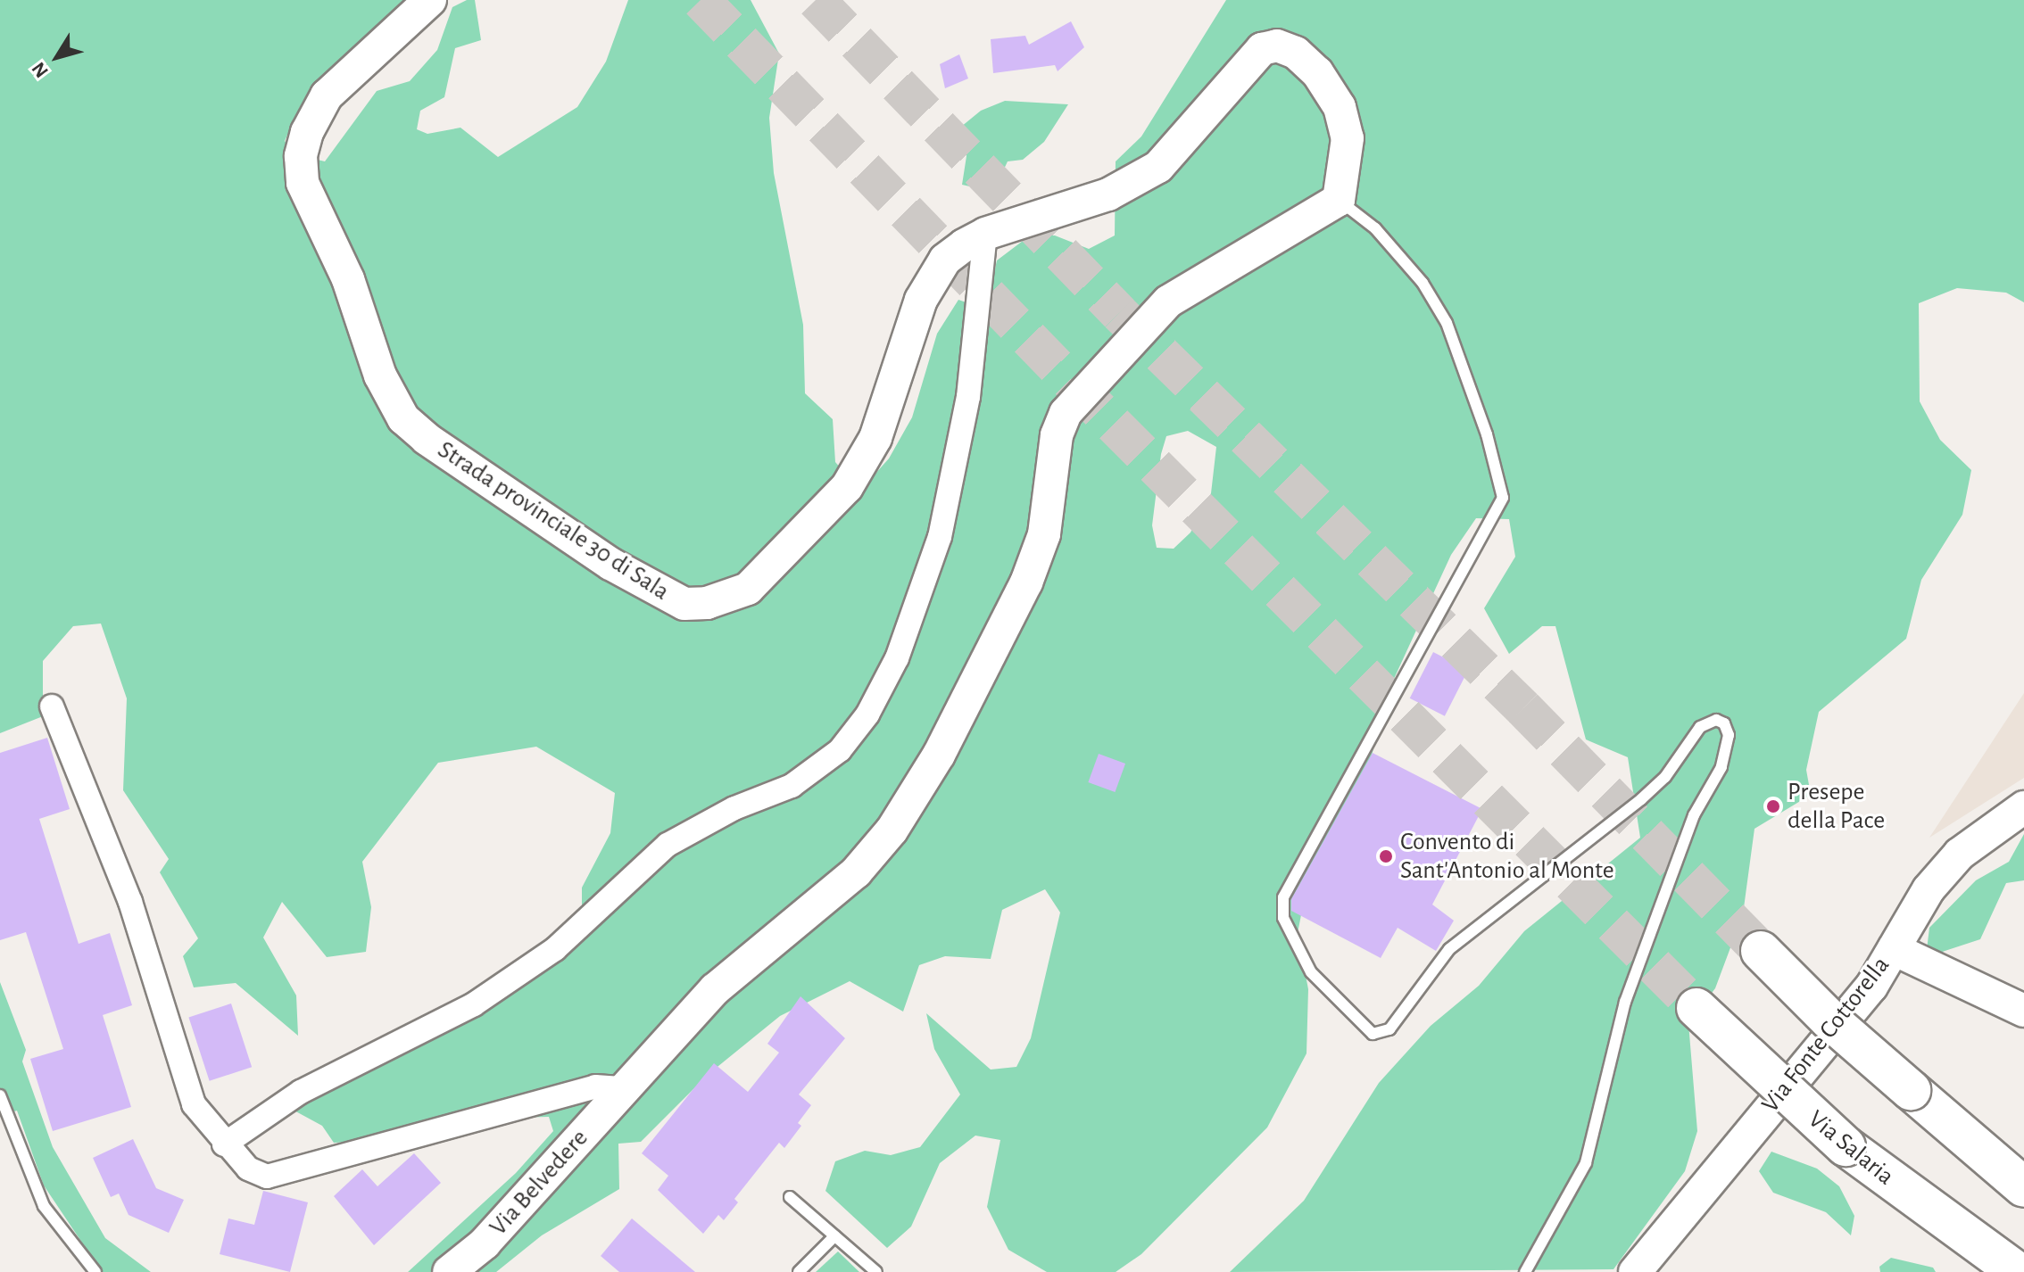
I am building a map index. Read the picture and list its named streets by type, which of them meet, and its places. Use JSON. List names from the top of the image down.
{
  "streets": {
    "highway": ["Via Salaria"],
    "street": ["Strada provinciale 30 di Sala", "Via Fonte Cottorella", "Via Belvedere"]
  },
  "places": ["Presepe della Pace", "Convento di Sant'Antonio al Monte"],
  "north": "bottom left"
}
